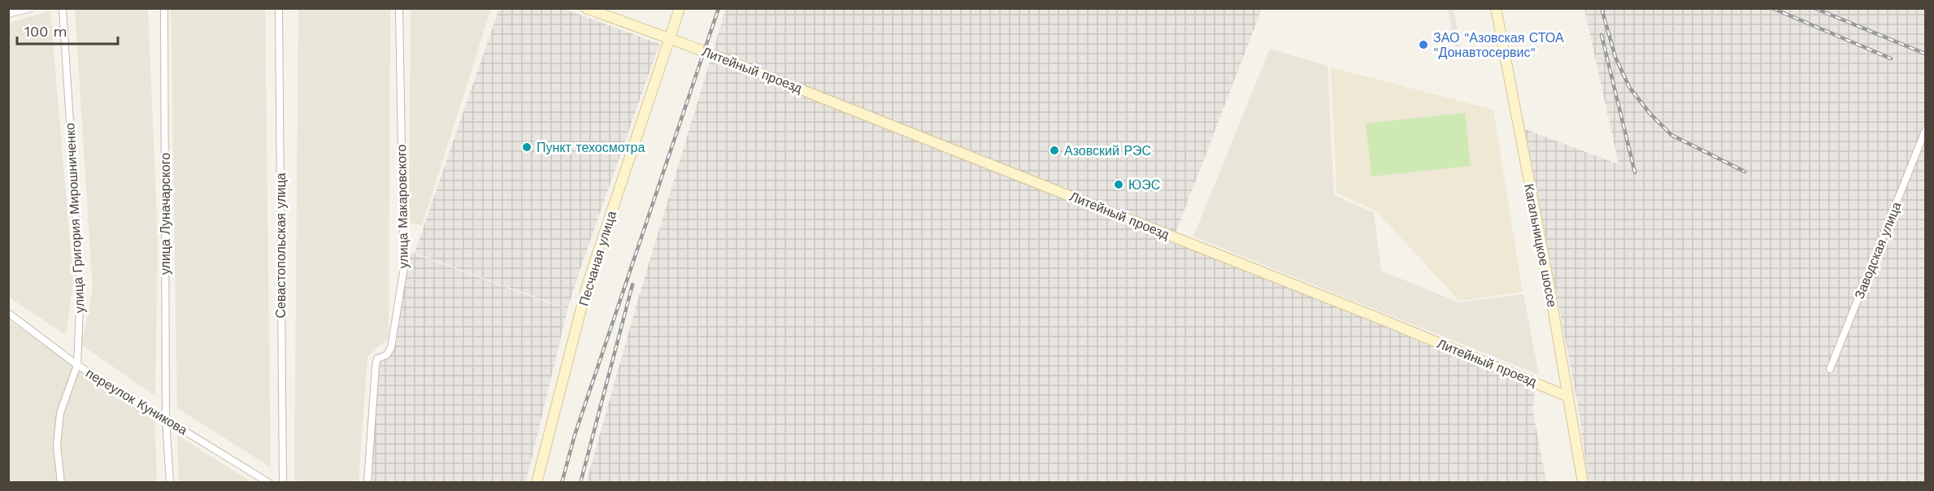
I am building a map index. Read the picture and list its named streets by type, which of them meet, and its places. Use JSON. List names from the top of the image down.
{
  "streets": {
    "main road": ["Литейный проезд", "Кагальницкое шоссе", "Песчаная улица"],
    "street": [
      "улица Макаровского",
      "улица Луначарского",
      "улица Григория Мирошниченко",
      "Севастопольская улица",
      "Заводская улица",
      "переулок Куникова"
    ]
  },
  "crossings": [
    ["Литейный проезд", "Кагальницкое шоссе"],
    ["Литейный проезд", "Песчаная улица"],
    ["улица Луначарского", "переулок Куникова"],
    ["улица Григория Мирошниченко", "переулок Куникова"]
  ],
  "places": [
    "ЗАО \"Азовская СТОА \"Донавтосервис\"",
    "Пункт техосмотра",
    "Азовский РЭС",
    "ЮЭС"
  ],
  "scale_bar": "100 m"
}
